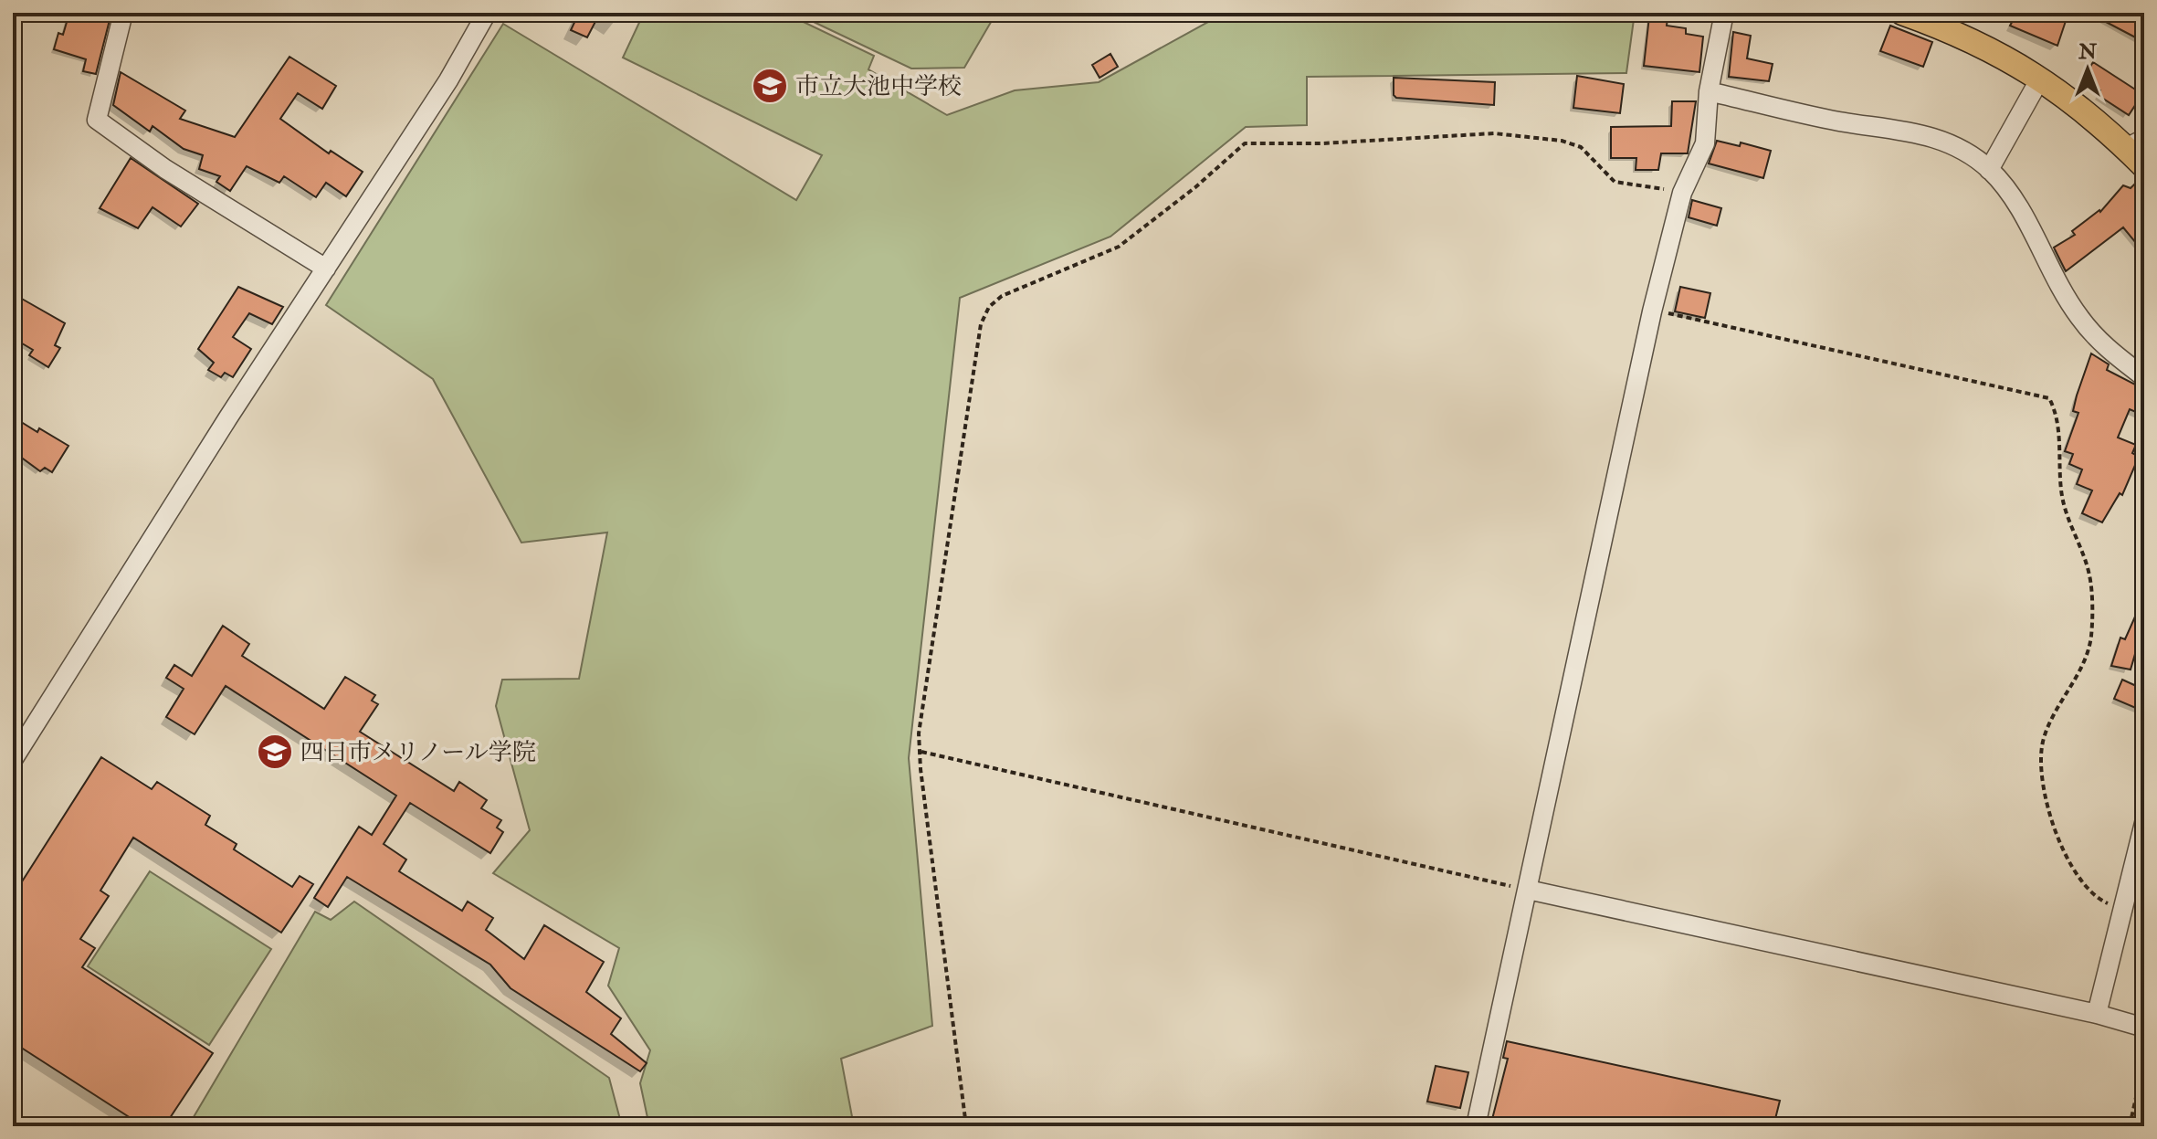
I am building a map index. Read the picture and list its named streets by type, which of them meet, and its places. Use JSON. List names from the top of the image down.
{
  "places": {
    "school or university": ["市立大池中学校", "四日市メリノール学院"]
  },
  "north": "top"
}
